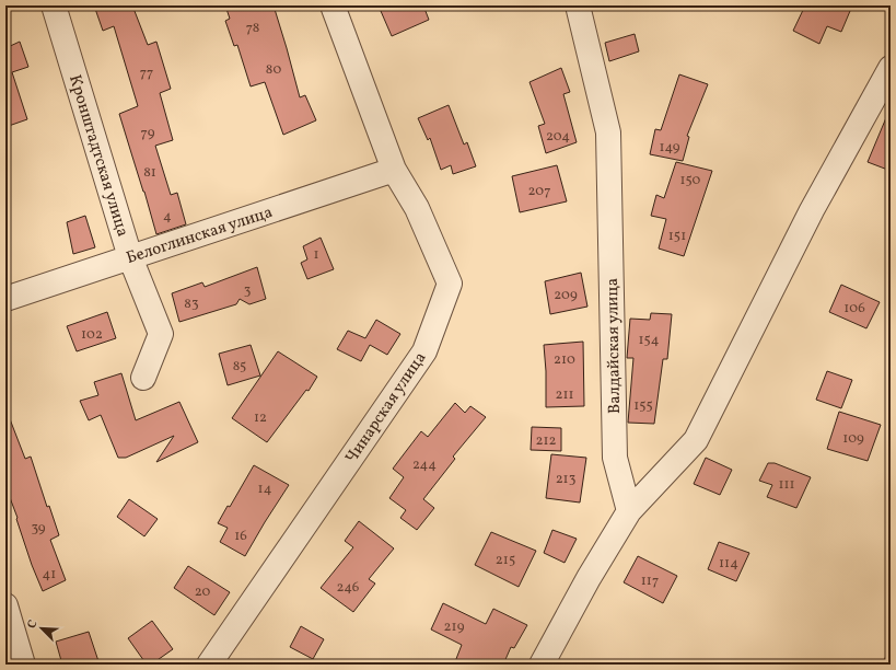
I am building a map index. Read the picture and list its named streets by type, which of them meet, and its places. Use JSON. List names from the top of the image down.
{
  "streets": {
    "street": [
      "Кронштадтская улица",
      "Белоглинская улица",
      "Валдайская улица",
      "Чинарская улица"
    ]
  },
  "crossings": [
    ["Кронштадтская улица", "Белоглинская улица"],
    ["Белоглинская улица", "Чинарская улица"]
  ],
  "house_numbers": [
    "78",
    "80",
    "77",
    "79",
    "204",
    "149",
    "81",
    "150",
    "207",
    "4",
    "151",
    "1",
    "3",
    "209",
    "83",
    "106",
    "102",
    "154",
    "210",
    "85",
    "211",
    "155",
    "12",
    "109",
    "212",
    "244",
    "213",
    "111",
    "14",
    "39",
    "16",
    "215",
    "114",
    "41",
    "117",
    "246",
    "20",
    "219"
  ],
  "north": "top left"
}
